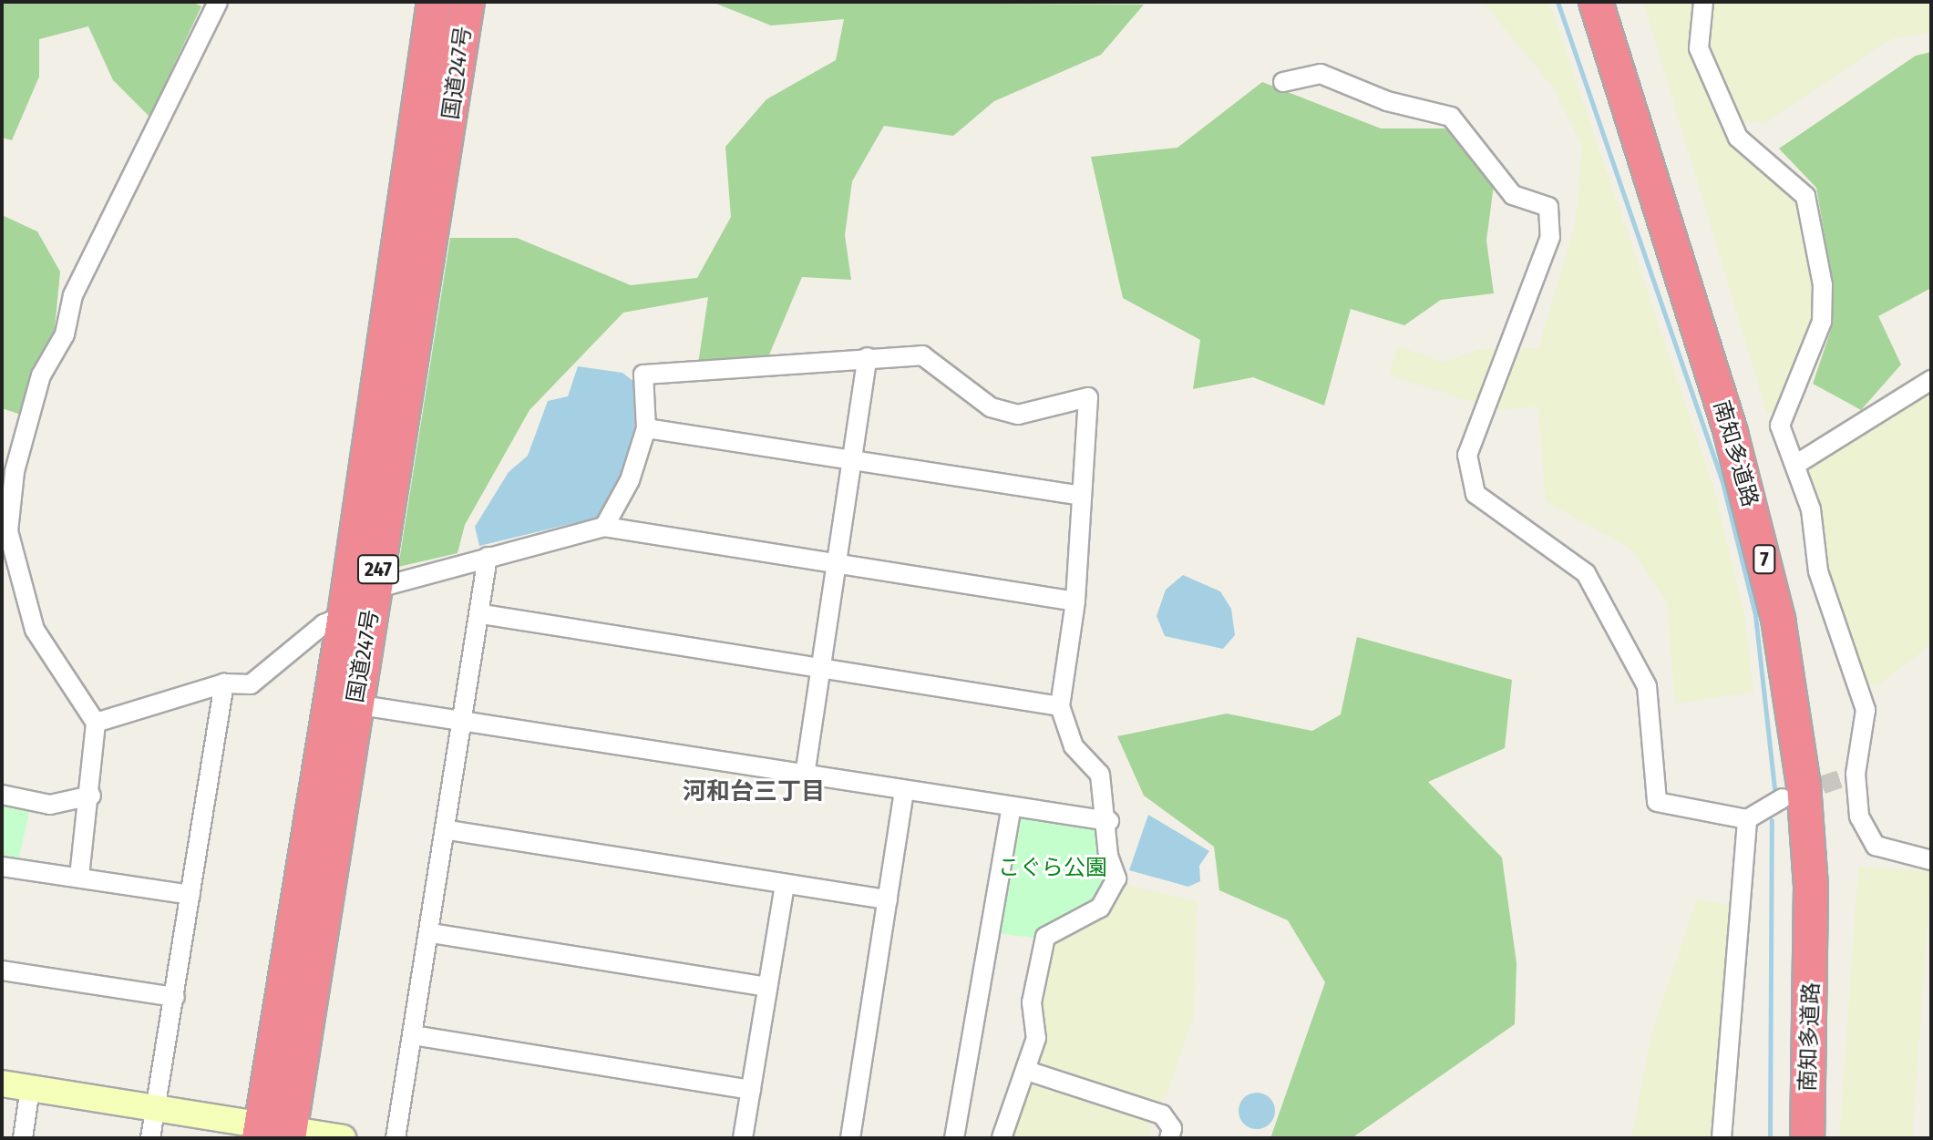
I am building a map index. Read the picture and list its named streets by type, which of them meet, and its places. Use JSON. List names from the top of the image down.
{
  "streets": {
    "highway": [
      "国道247号",
      "南知多道路",
      "7",
      "247"
    ]
  },
  "districts": ["河和台三丁目"],
  "parks": ["こぐら公園"]
}
